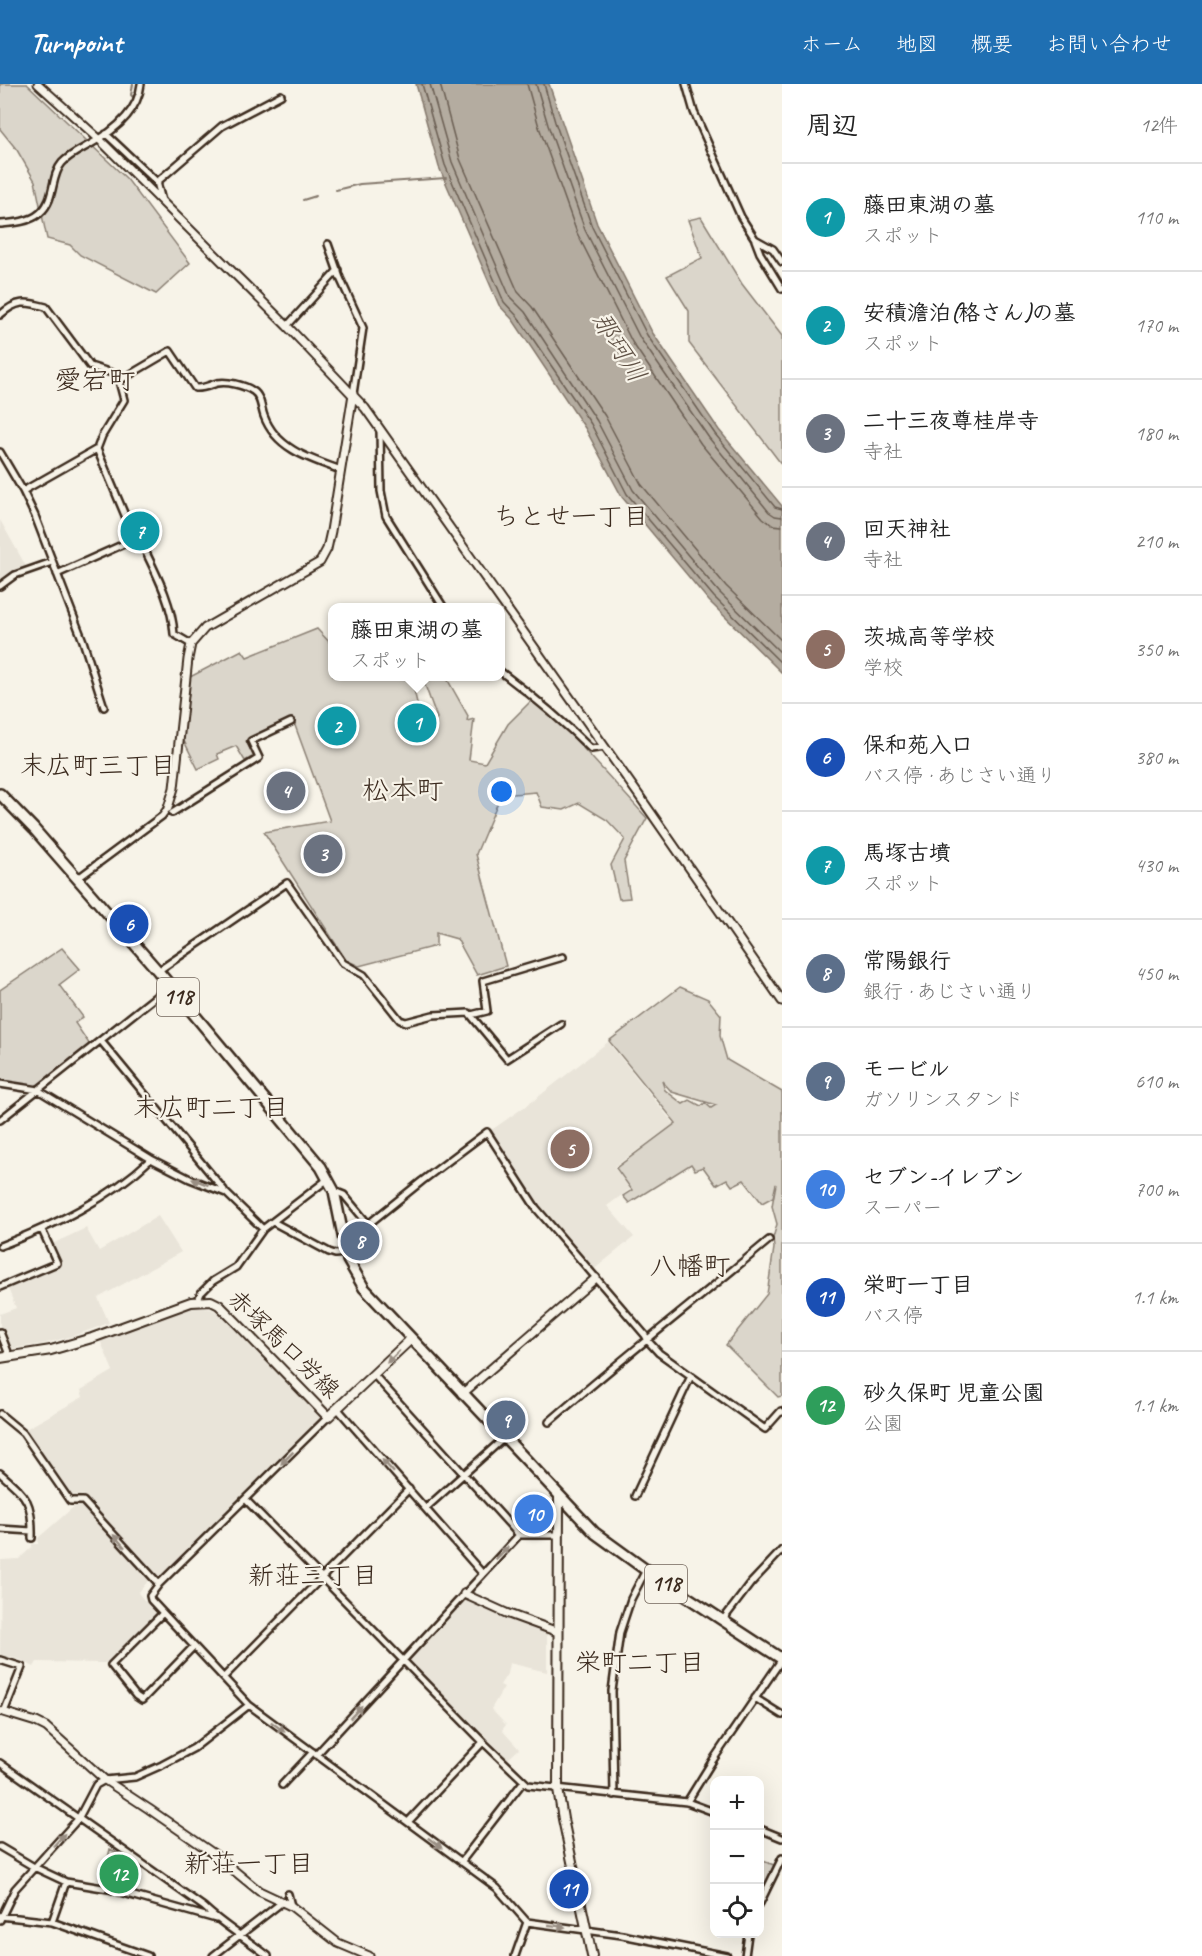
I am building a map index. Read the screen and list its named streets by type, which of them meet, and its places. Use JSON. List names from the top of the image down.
{
  "streets": {
    "highway": ["118"],
    "main road": ["赤塚馬口労線"]
  },
  "crossings": [
    ["118", "赤塚馬口労線"]
  ],
  "districts": [
    "愛宕町",
    "ちとせ一丁目",
    "末広町三丁目",
    "松本町",
    "末広町二丁目",
    "八幡町",
    "新荘三丁目",
    "栄町二丁目",
    "新荘一丁目"
  ],
  "water": ["那珂川"],
  "page": {
    "header": "Turnpoint",
    "nav": [
      "ホーム",
      "地図",
      "概要",
      "お問い合わせ"
    ],
    "heading": ["周辺", "12件"],
    "list": [
      {
        "mark": "1",
        "name": "藤田東湖の墓",
        "note": "スポット",
        "value": "110 m"
      },
      {
        "mark": "2",
        "name": "安積澹泊(格さん)の墓",
        "note": "スポット",
        "value": "170 m"
      },
      {
        "mark": "3",
        "name": "二十三夜尊桂岸寺",
        "note": "寺社",
        "value": "180 m"
      },
      {
        "mark": "4",
        "name": "回天神社",
        "note": "寺社",
        "value": "210 m"
      },
      {
        "mark": "5",
        "name": "茨城高等学校",
        "note": "学校",
        "value": "350 m"
      },
      {
        "mark": "6",
        "name": "保和苑入口",
        "note": "バス停 · あじさい通り",
        "value": "380 m"
      },
      {
        "mark": "7",
        "name": "馬塚古墳",
        "note": "スポット",
        "value": "430 m"
      },
      {
        "mark": "8",
        "name": "常陽銀行",
        "note": "銀行 · あじさい通り",
        "value": "450 m"
      },
      {
        "mark": "9",
        "name": "モービル",
        "note": "ガソリンスタンド",
        "value": "610 m"
      },
      {
        "mark": "10",
        "name": "セブン-イレブン",
        "note": "スーパー",
        "value": "700 m"
      },
      {
        "mark": "11",
        "name": "栄町一丁目",
        "note": "バス停",
        "value": "1.1 km"
      },
      {
        "mark": "12",
        "name": "砂久保町 児童公園",
        "note": "公園",
        "value": "1.1 km"
      }
    ],
    "pins": [
      "7",
      "1",
      "2",
      "4",
      "3",
      "6",
      "5",
      "8",
      "9",
      "10",
      "12",
      "11"
    ],
    "popup": ["藤田東湖の墓", "スポット"],
    "map_buttons": ["+", "−"]
  }
}
